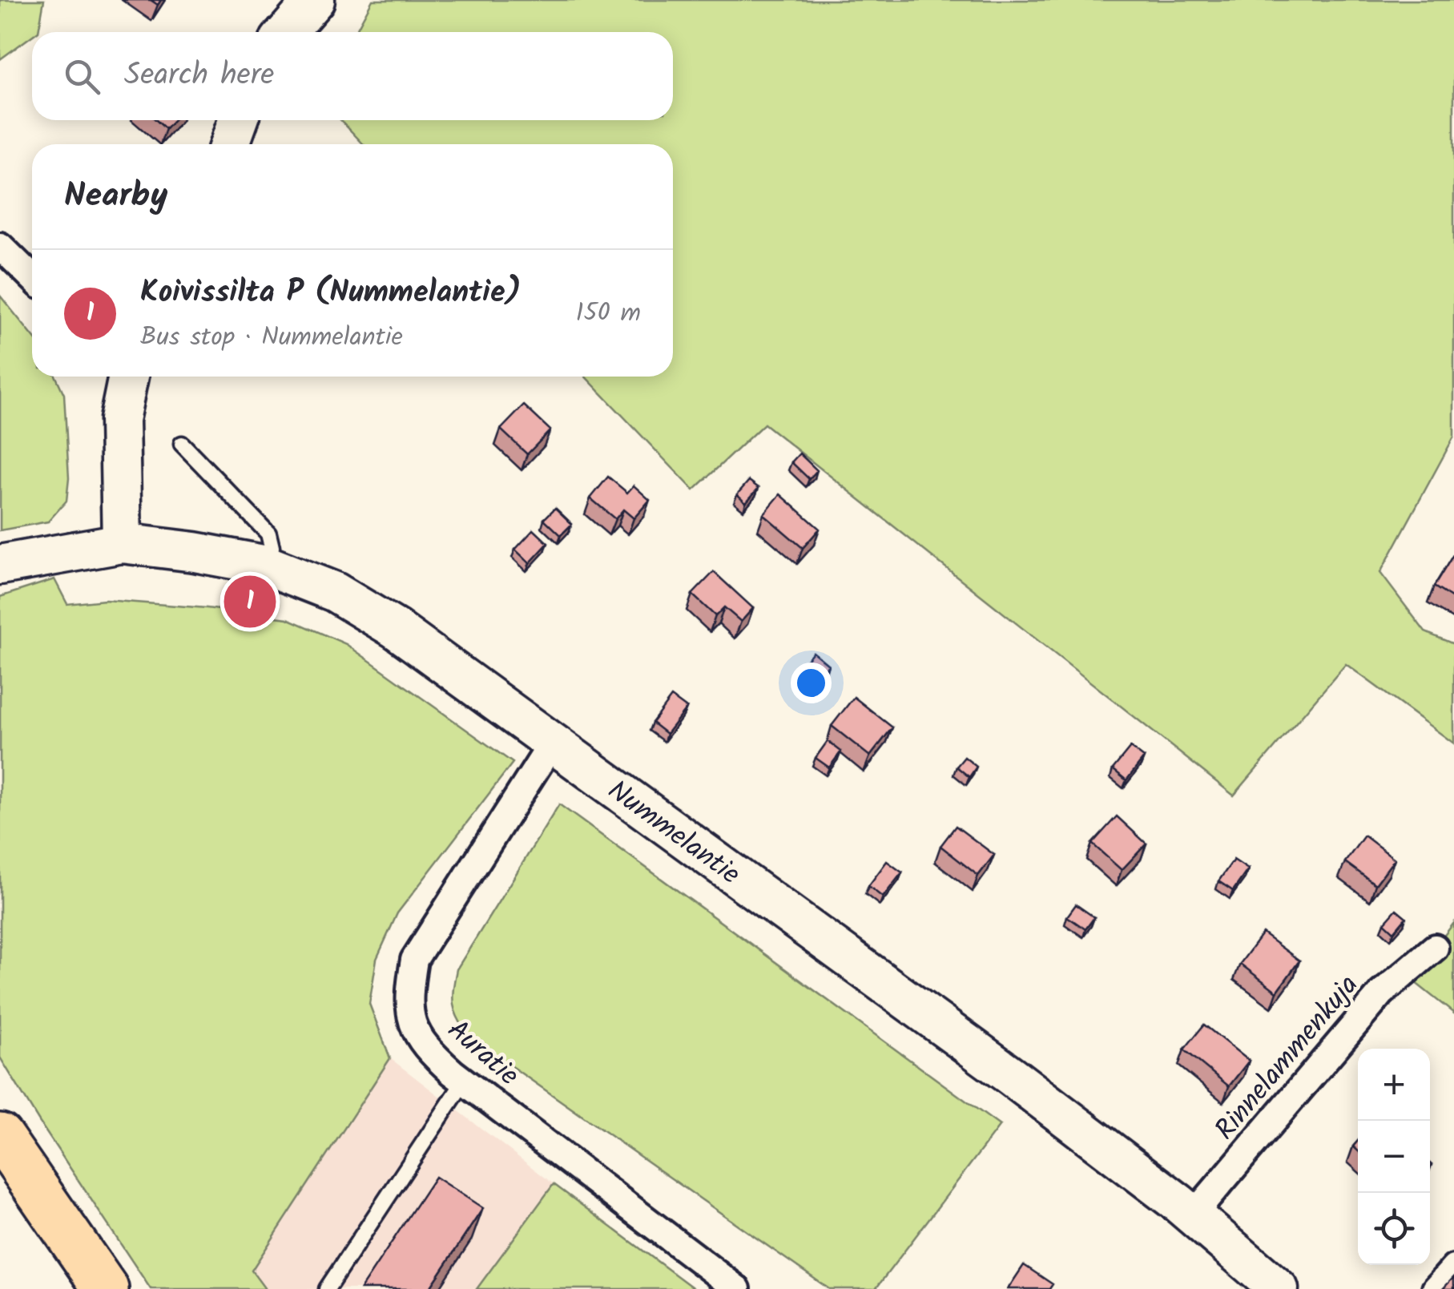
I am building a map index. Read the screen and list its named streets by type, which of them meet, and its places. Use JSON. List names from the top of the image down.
{
  "streets": {
    "street": ["Nummelantie", "Auratie", "Rinnelammenkuja"]
  },
  "crossings": [
    ["Nummelantie", "Auratie"],
    ["Nummelantie", "Rinnelammenkuja"]
  ],
  "page": {
    "search": "Search here",
    "heading": "Nearby",
    "list": [
      {
        "mark": "1",
        "name": "Koivissilta P (Nummelantie)",
        "note": "Bus stop · Nummelantie",
        "value": "150 m"
      }
    ],
    "pins": "1",
    "map_buttons": ["+", "−"]
  }
}
